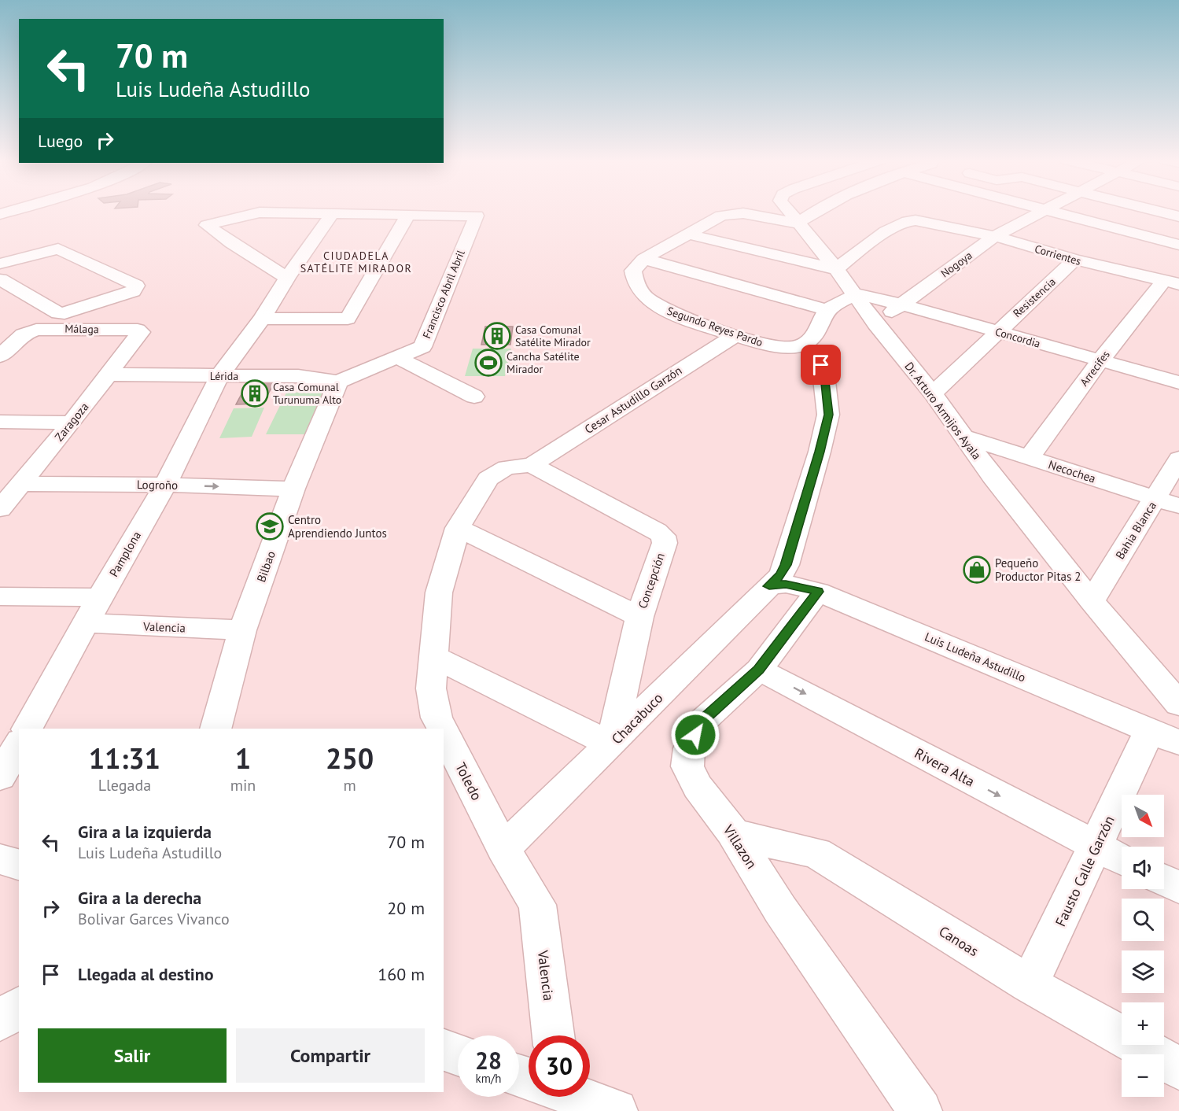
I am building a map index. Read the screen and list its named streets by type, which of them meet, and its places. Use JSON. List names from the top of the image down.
{
  "streets": {
    "street": [
      "Corrientes",
      "Nogoya",
      "Francisco Abril Abril",
      "Resistencia",
      "Segundo Reyes Pardo",
      "Málaga",
      "Concordia",
      "Arrecifes",
      "Lérida",
      "Cesar Astudillo Garzón",
      "Dr. Arturo Armijos Ayala",
      "Zaragoza",
      "Necochea",
      "Logroño",
      "Bahia Blanca",
      "Pamplona",
      "Bilbao",
      "Concepción",
      "Valencia",
      "Luis Ludeña Astudillo",
      "Chacabuco",
      "Rivera Alta",
      "Toledo",
      "Villazon",
      "Fausto Calle Garzón",
      "Canoas"
    ]
  },
  "crossings": [
    ["Corrientes", "Nogoya"],
    ["Corrientes", "Resistencia"],
    ["Corrientes", "Arrecifes"],
    ["Corrientes", "Dr. Arturo Armijos Ayala"],
    ["Nogoya", "Concordia"],
    ["Nogoya", "Dr. Arturo Armijos Ayala"],
    ["Resistencia", "Concordia"],
    ["Resistencia", "Dr. Arturo Armijos Ayala"],
    ["Segundo Reyes Pardo", "Cesar Astudillo Garzón"],
    ["Málaga", "Zaragoza"],
    ["Concordia", "Arrecifes"],
    ["Concordia", "Dr. Arturo Armijos Ayala"],
    ["Arrecifes", "Necochea"],
    ["Lérida", "Zaragoza"],
    ["Lérida", "Pamplona"],
    ["Lérida", "Bilbao"],
    ["Cesar Astudillo Garzón", "Concepción"],
    ["Cesar Astudillo Garzón", "Toledo"],
    ["Dr. Arturo Armijos Ayala", "Necochea"],
    ["Dr. Arturo Armijos Ayala", "Bahia Blanca"],
    ["Zaragoza", "Logroño"],
    ["Necochea", "Bahia Blanca"],
    ["Logroño", "Pamplona"],
    ["Logroño", "Bilbao"],
    ["Pamplona", "Valencia"],
    ["Bilbao", "Valencia"],
    ["Concepción", "Chacabuco"],
    ["Concepción", "Toledo"],
    ["Valencia", "Toledo"],
    ["Luis Ludeña Astudillo", "Chacabuco"],
    ["Luis Ludeña Astudillo", "Villazon"],
    ["Luis Ludeña Astudillo", "Fausto Calle Garzón"],
    ["Chacabuco", "Toledo"],
    ["Rivera Alta", "Villazon"],
    ["Rivera Alta", "Fausto Calle Garzón"],
    ["Villazon", "Canoas"],
    ["Fausto Calle Garzón", "Canoas"]
  ],
  "one_way": ["Logroño", "Rivera Alta"],
  "districts": ["CIUDADELA SATÉLITE MIRADOR"],
  "places": {
    "building": ["Casa Comunal Satélite Mirador", "Casa Comunal Turunuma Alto"],
    "sports": ["Cancha Satélite Mirador"],
    "school or university": ["Centro Aprendiendo Juntos"],
    "shop": ["Pequeño Productor Pitas 2"]
  },
  "north": "bottom right",
  "page": {
    "turn": ["70 m", "Luis Ludeña Astudillo"],
    "then": "Luego",
    "eta": [
      "11:31",
      "Llegada",
      "1",
      "min",
      "250",
      "m"
    ],
    "map_buttons": ["+", "−"],
    "list": [
      {
        "name": "Gira a la izquierda",
        "note": "Luis Ludeña Astudillo",
        "value": "70 m"
      },
      {
        "name": "Gira a la derecha",
        "note": "Bolivar Garces Vivanco",
        "value": "20 m"
      },
      {
        "name": "Llegada al destino",
        "value": "160 m"
      }
    ],
    "buttons": ["Salir", "Compartir"],
    "speed": "28 km/h",
    "limit": "30"
  }
}
